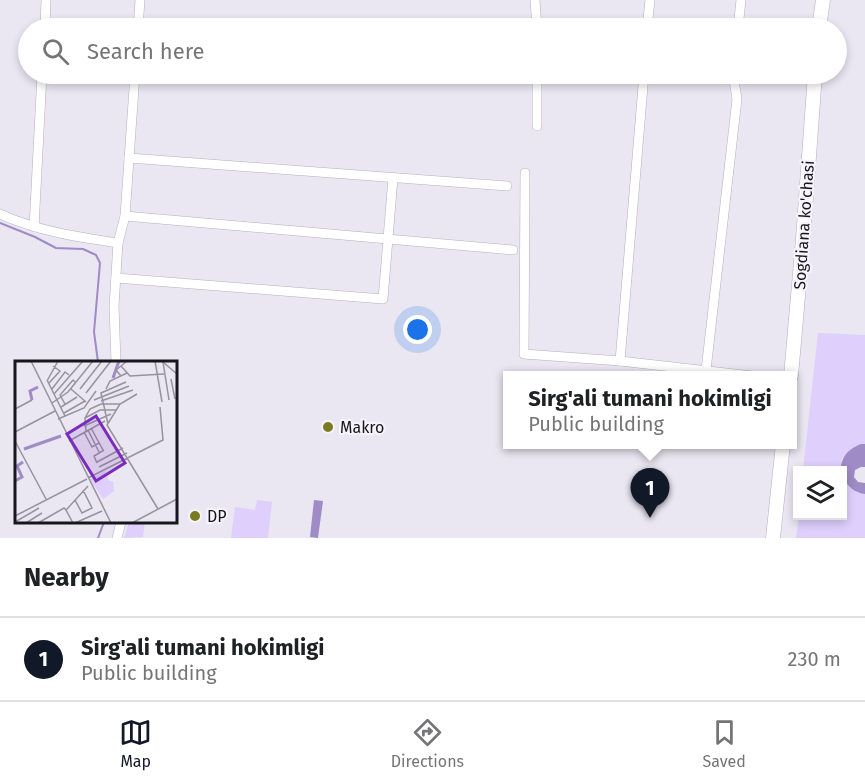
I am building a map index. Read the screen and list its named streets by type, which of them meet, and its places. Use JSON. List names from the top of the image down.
{
  "streets": {
    "street": ["Sogdiana ko'chasi"]
  },
  "places": ["Makro", "DP"],
  "page": {
    "search": "Search here",
    "popup": ["Sirg'ali tumani hokimligi", "Public building"],
    "pins": "1",
    "heading": "Nearby",
    "list": [
      {
        "mark": "1",
        "name": "Sirg'ali tumani hokimligi",
        "note": "Public building",
        "value": "230 m"
      }
    ],
    "nav": ["Map", "Directions", "Saved"]
  }
}
